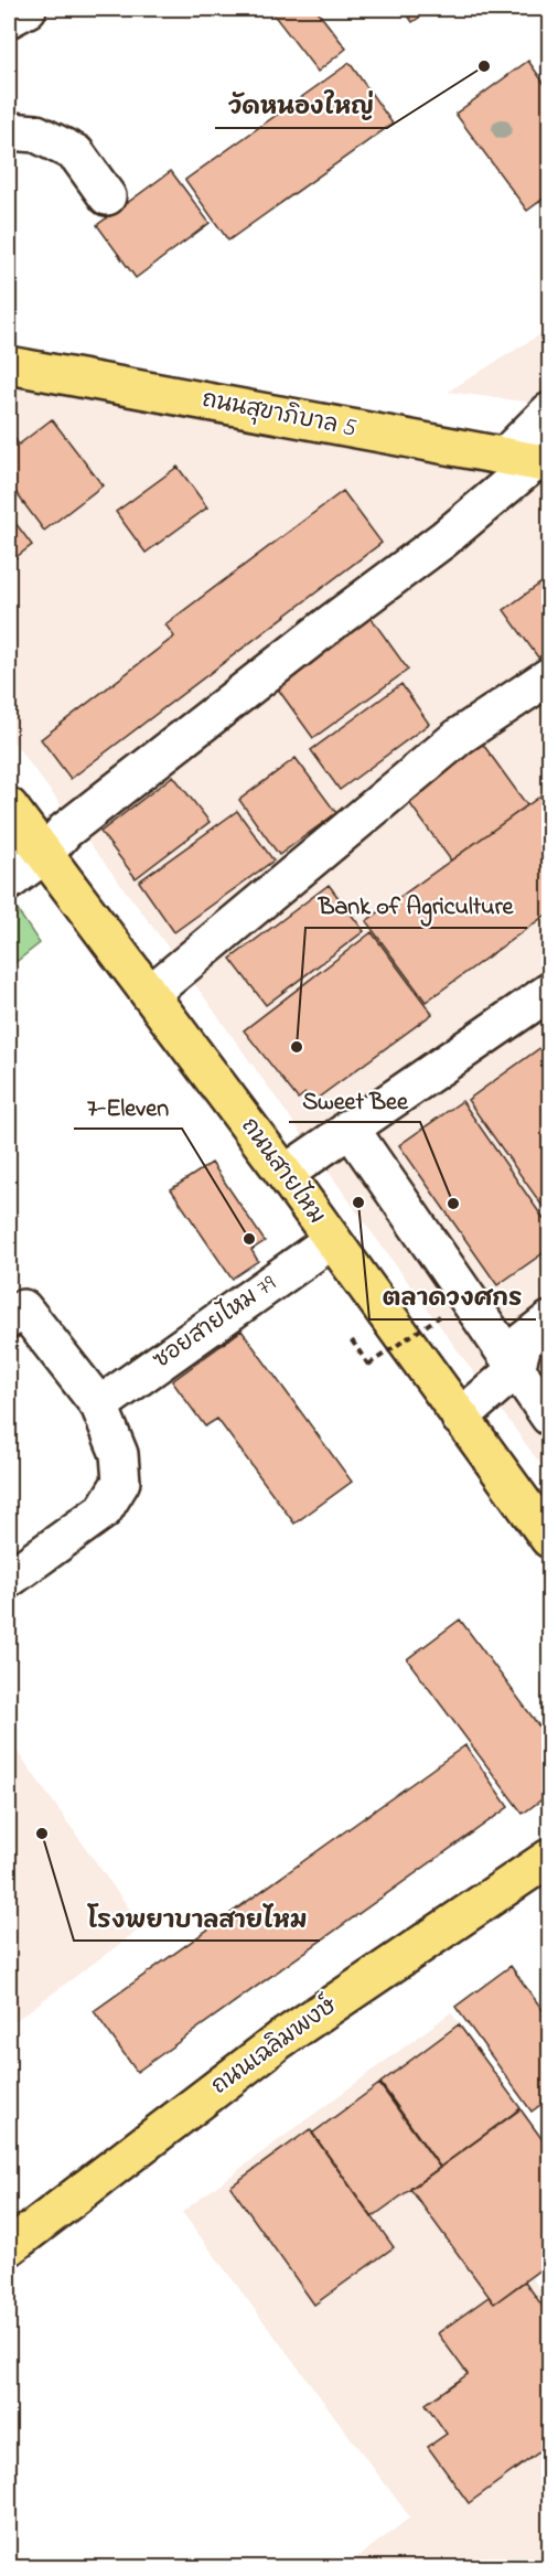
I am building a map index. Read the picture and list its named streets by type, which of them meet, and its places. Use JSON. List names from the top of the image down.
{
  "streets": {
    "main road": ["ถนนสุขาภิบาล 5", "ถนนสายไหม", "ถนนเฉลิมพงษ์"],
    "street": ["ซอยสายไหม 79"]
  },
  "crossings": [
    ["ถนนสายไหม", "ซอยสายไหม 79"]
  ],
  "places": [
    "วัดหนองใหญ่",
    "Bank of Agriculture",
    "ตลาดวงศกร",
    "Sweet Bee",
    "7-Eleven",
    "โรงพยาบาลสายไหม"
  ]
}
